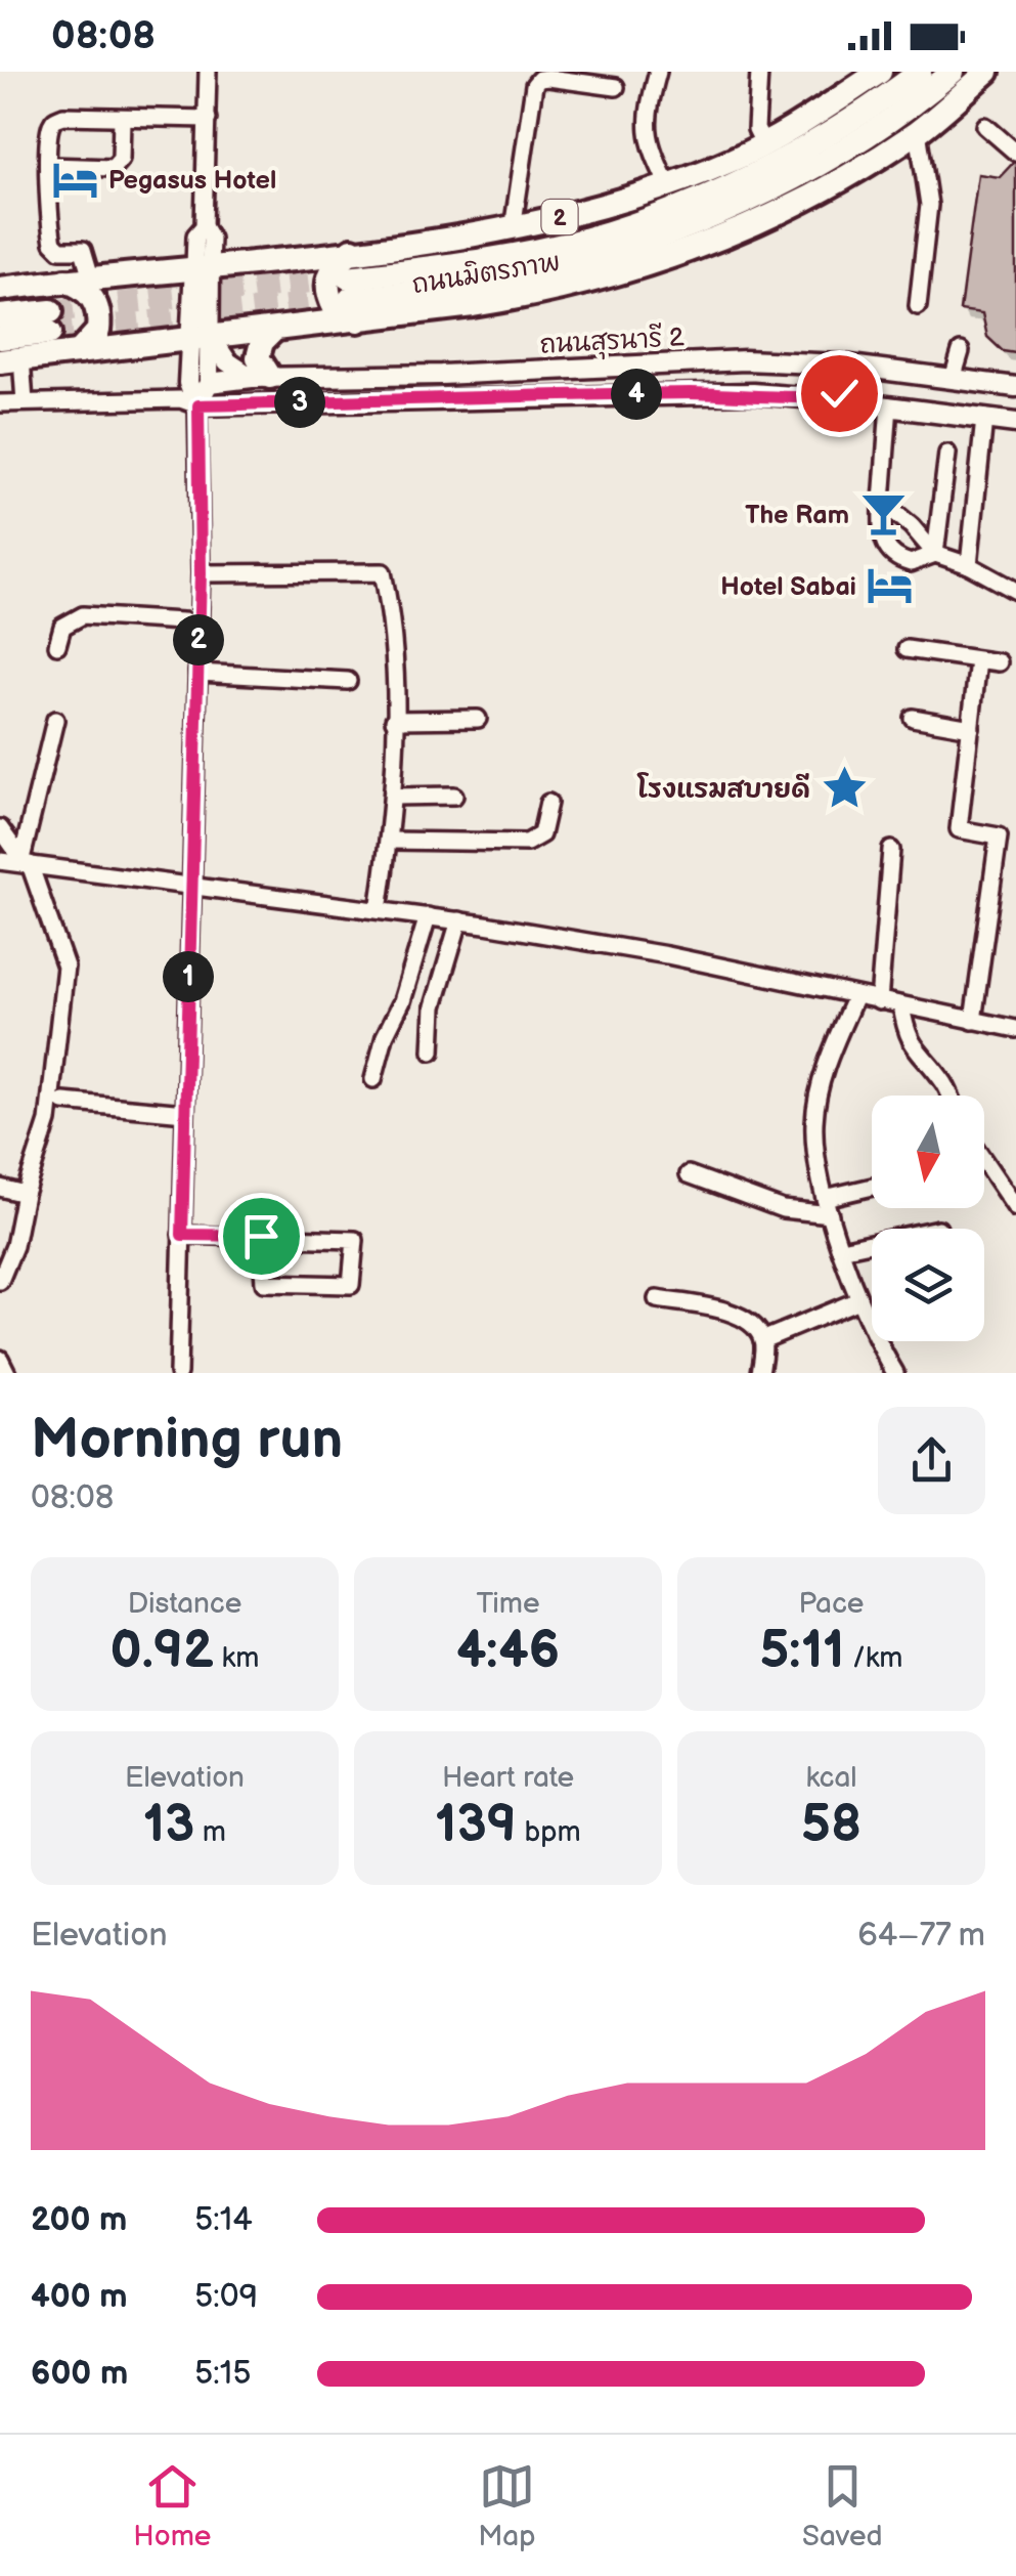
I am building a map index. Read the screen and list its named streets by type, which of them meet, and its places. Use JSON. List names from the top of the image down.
{
  "streets": {
    "highway": ["2", "ถนนมิตรภาพ"],
    "main road": ["ถนนสุรนารี 2"]
  },
  "places": {
    "hotel": ["Pegasus Hotel", "Hotel Sabai"],
    "bar": ["The Ram"],
    "place": ["โรงแรมสบายดี"]
  },
  "north": "bottom",
  "page": {
    "status": "08:08",
    "pins": [
      "4",
      "3",
      "2",
      "1"
    ],
    "heading": ["Morning run", "08:08"],
    "stats": [
      ["Distance", "0.92 km"],
      ["Time", "4:46"],
      ["Pace", "5:11 /km"],
      ["Elevation", "13 m"],
      ["Heart rate", "139 bpm"],
      ["kcal", "58"]
    ],
    "chart": ["Elevation", "64–77 m"],
    "list": [
      {
        "name": "200 m",
        "note": "5:14"
      },
      {
        "name": "400 m",
        "note": "5:09"
      },
      {
        "name": "600 m",
        "note": "5:15"
      }
    ],
    "tabs": ["Home", "Map", "Saved"]
  }
}
